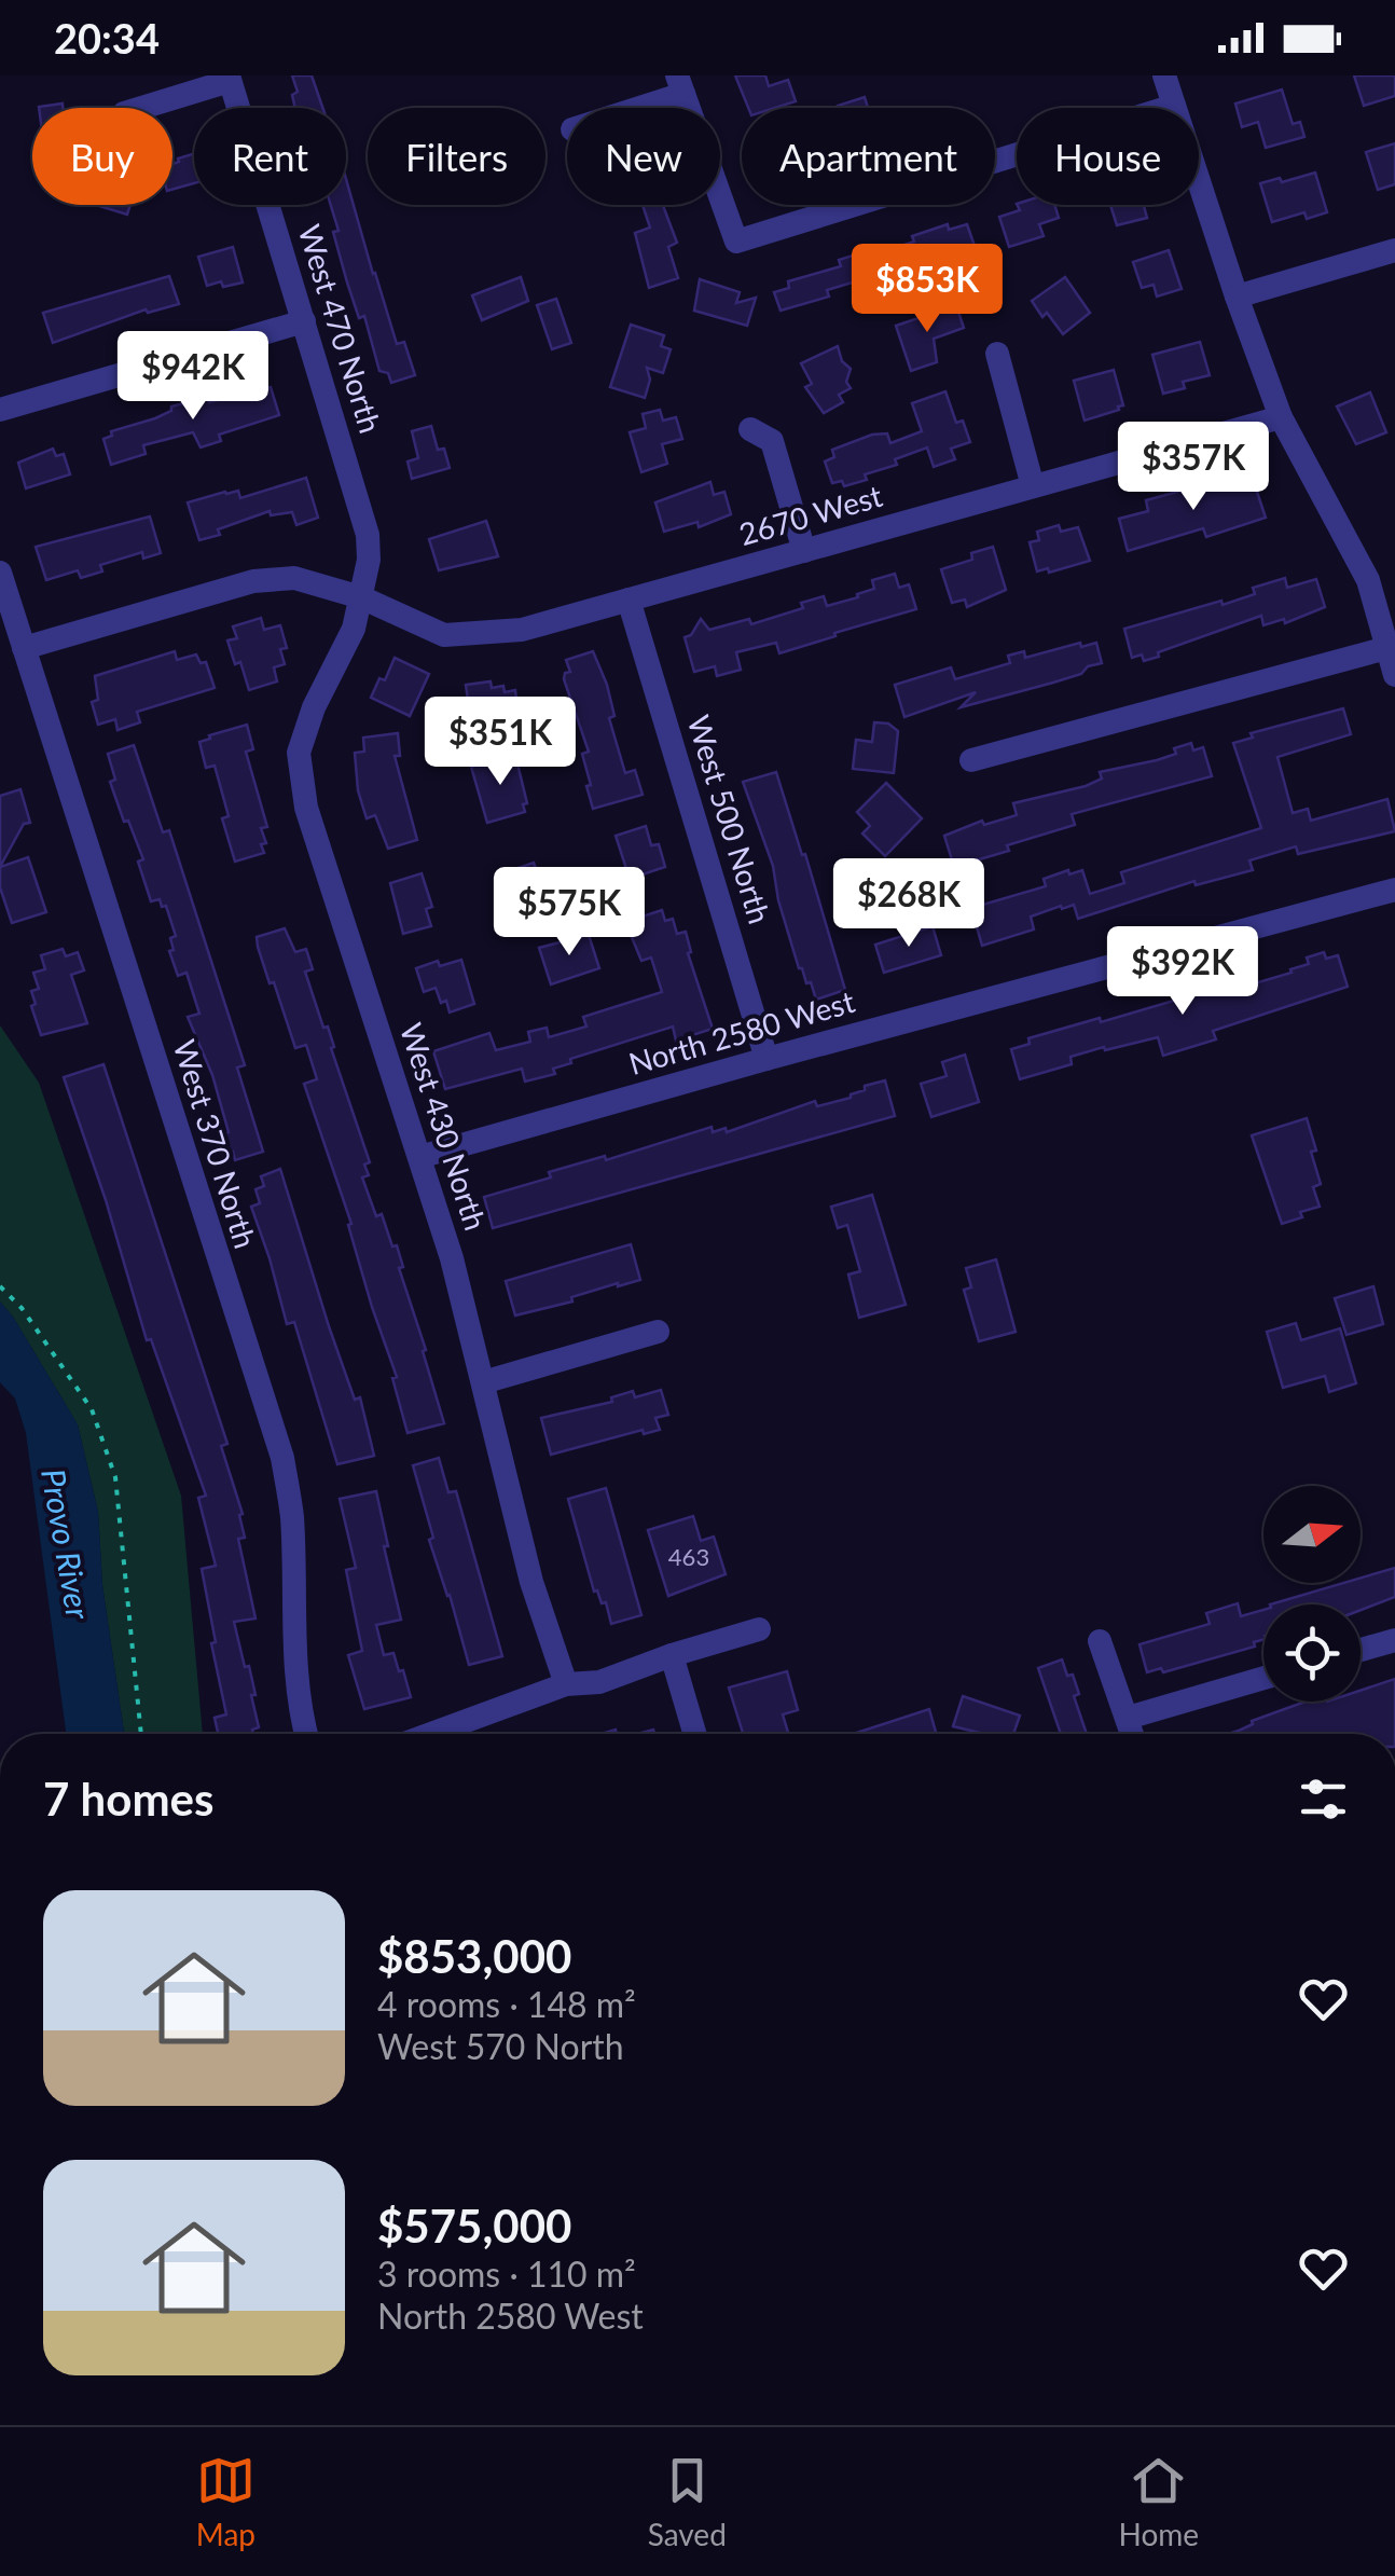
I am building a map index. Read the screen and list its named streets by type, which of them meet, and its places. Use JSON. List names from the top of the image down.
{
  "streets": {
    "street": [
      "West 470 North",
      "2670 West",
      "West 500 North",
      "North 2580 West",
      "West 430 North",
      "West 370 North"
    ]
  },
  "crossings": [
    ["West 470 North", "2670 West"],
    ["West 470 North", "West 430 North"],
    ["2670 West", "West 500 North"],
    ["2670 West", "West 430 North"],
    ["2670 West", "West 370 North"],
    ["West 500 North", "North 2580 West"],
    ["North 2580 West", "West 430 North"]
  ],
  "water": ["Provo River"],
  "house_numbers": ["463"],
  "north": "right",
  "page": {
    "status": "20:34",
    "chip": [
      "Buy",
      "Rent",
      "Filters",
      "New",
      "Apartment",
      "House"
    ],
    "price": [
      "$853K",
      "$942K",
      "$357K",
      "$351K",
      "$268K",
      "$575K",
      "$392K"
    ],
    "heading": "7 homes",
    "list": [
      {
        "name": "$853,000",
        "note": "4 rooms · 148 m² · West 570 North"
      },
      {
        "name": "$575,000",
        "note": "3 rooms · 110 m² · North 2580 West"
      }
    ],
    "tabs": ["Map", "Saved", "Home"]
  }
}
